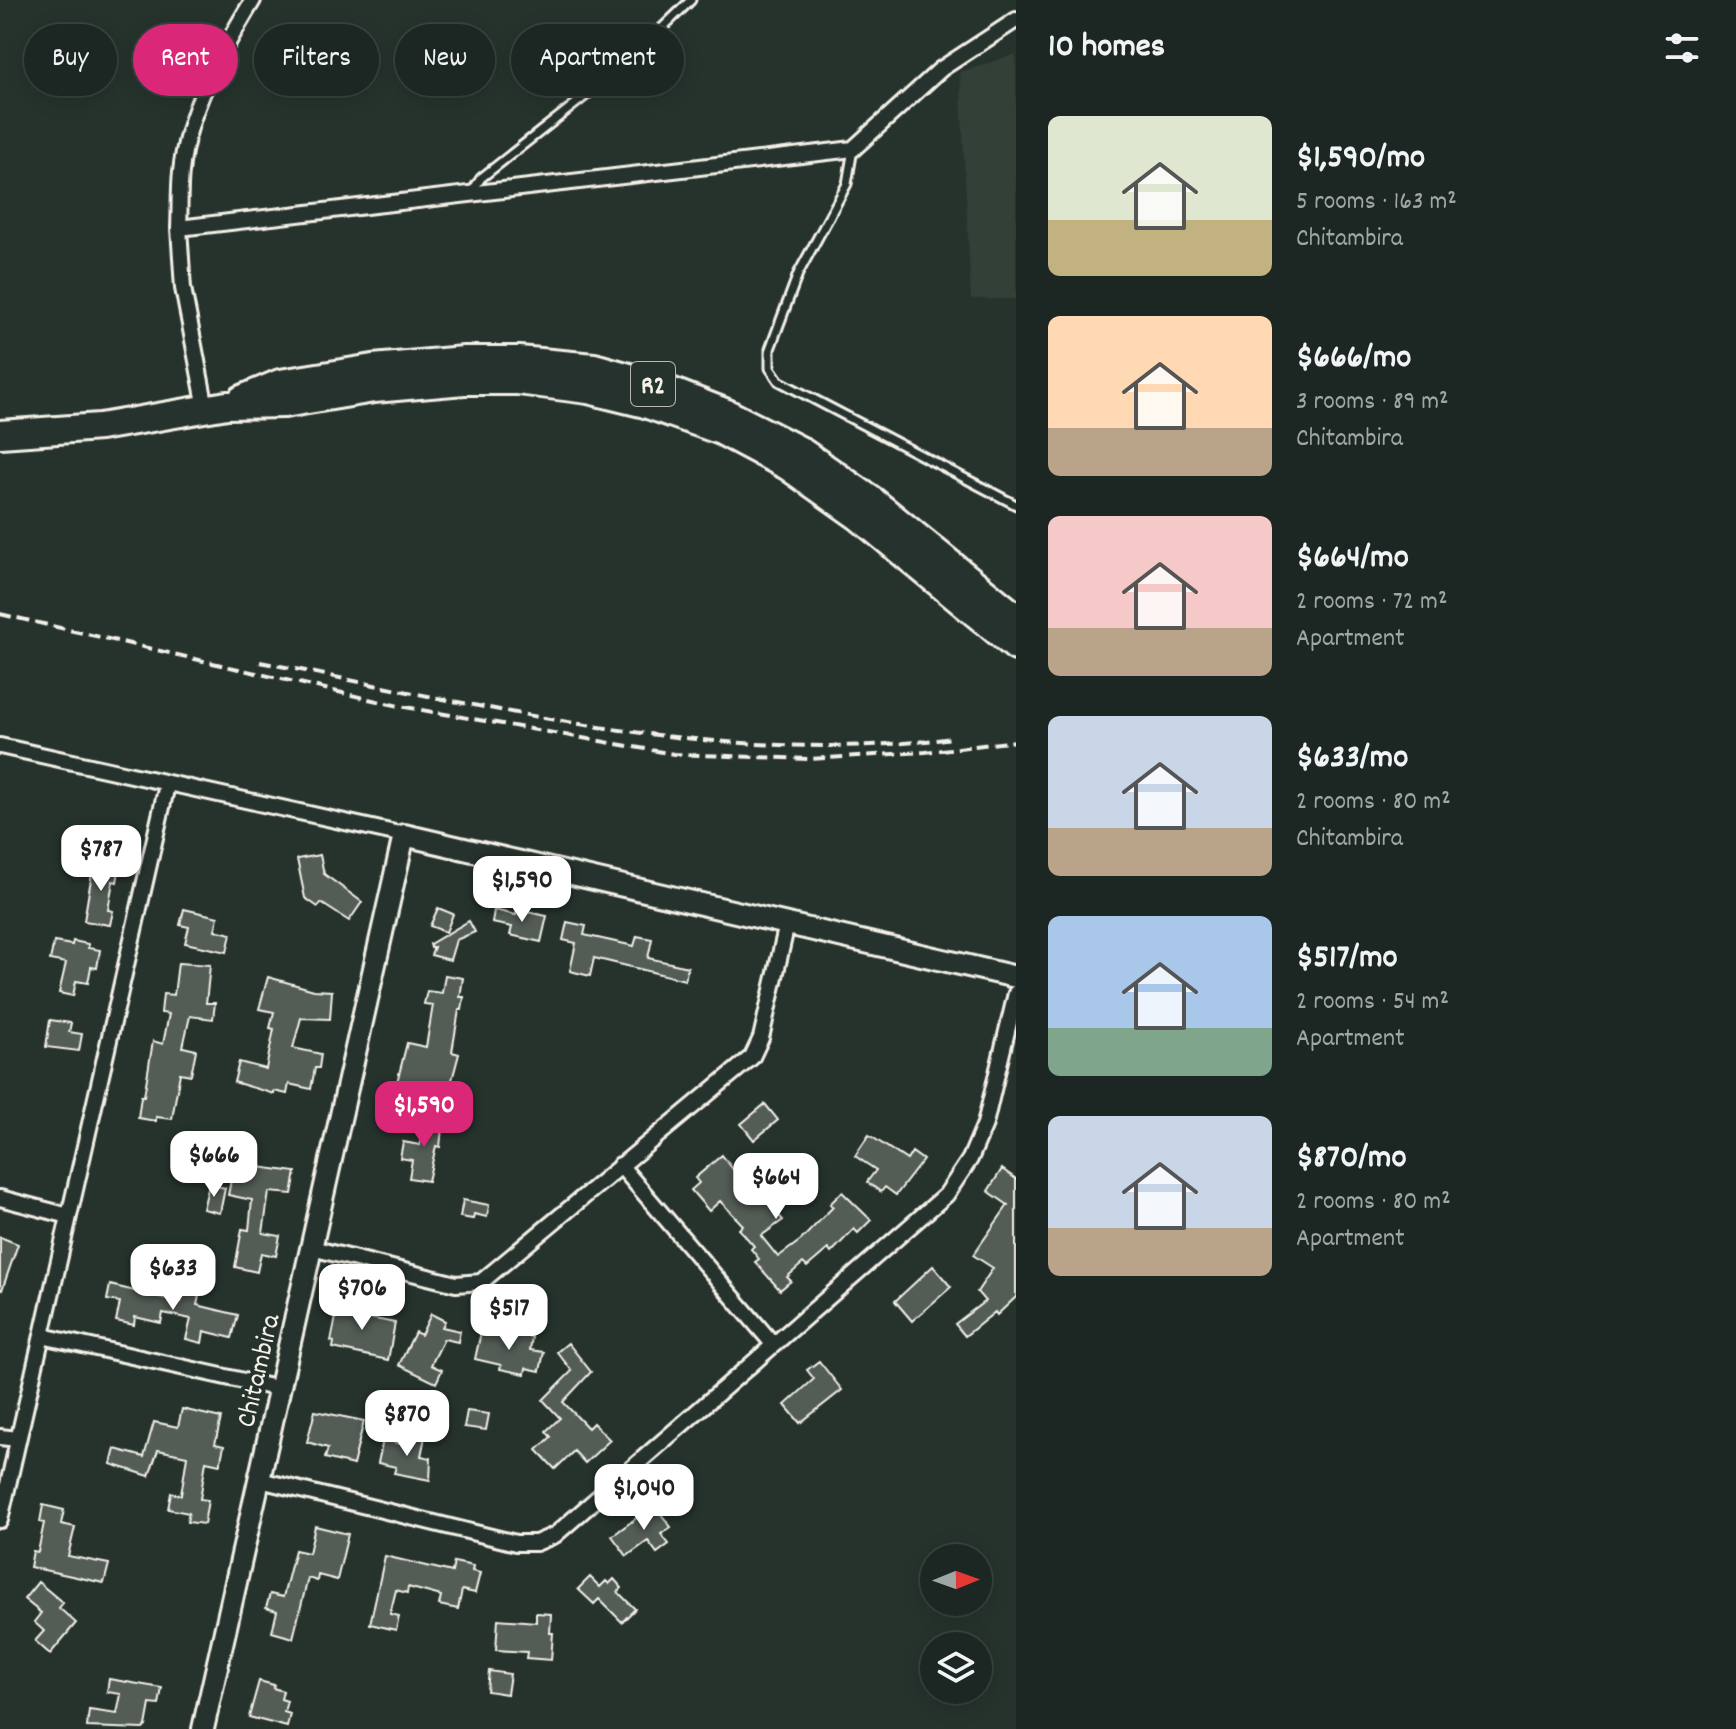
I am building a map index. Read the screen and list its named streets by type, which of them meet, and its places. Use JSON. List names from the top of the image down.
{
  "streets": {
    "highway": ["R2"],
    "street": ["Chitambira"]
  },
  "north": "right",
  "page": {
    "heading": "10 homes",
    "chip": [
      "Buy",
      "Rent",
      "Filters",
      "New",
      "Apartment"
    ],
    "list": [
      {
        "name": "$1,590/mo",
        "note": "5 rooms · 163 m² · Chitambira"
      },
      {
        "name": "$666/mo",
        "note": "3 rooms · 89 m² · Chitambira"
      },
      {
        "name": "$664/mo",
        "note": "2 rooms · 72 m² · Apartment"
      },
      {
        "name": "$633/mo",
        "note": "2 rooms · 80 m² · Chitambira"
      },
      {
        "name": "$517/mo",
        "note": "2 rooms · 54 m² · Apartment"
      },
      {
        "name": "$870/mo",
        "note": "2 rooms · 80 m² · Apartment"
      }
    ],
    "price": [
      "$787",
      "$1,590",
      "$1,590",
      "$666",
      "$664",
      "$633",
      "$706",
      "$517",
      "$870",
      "$1,040"
    ]
  }
}
